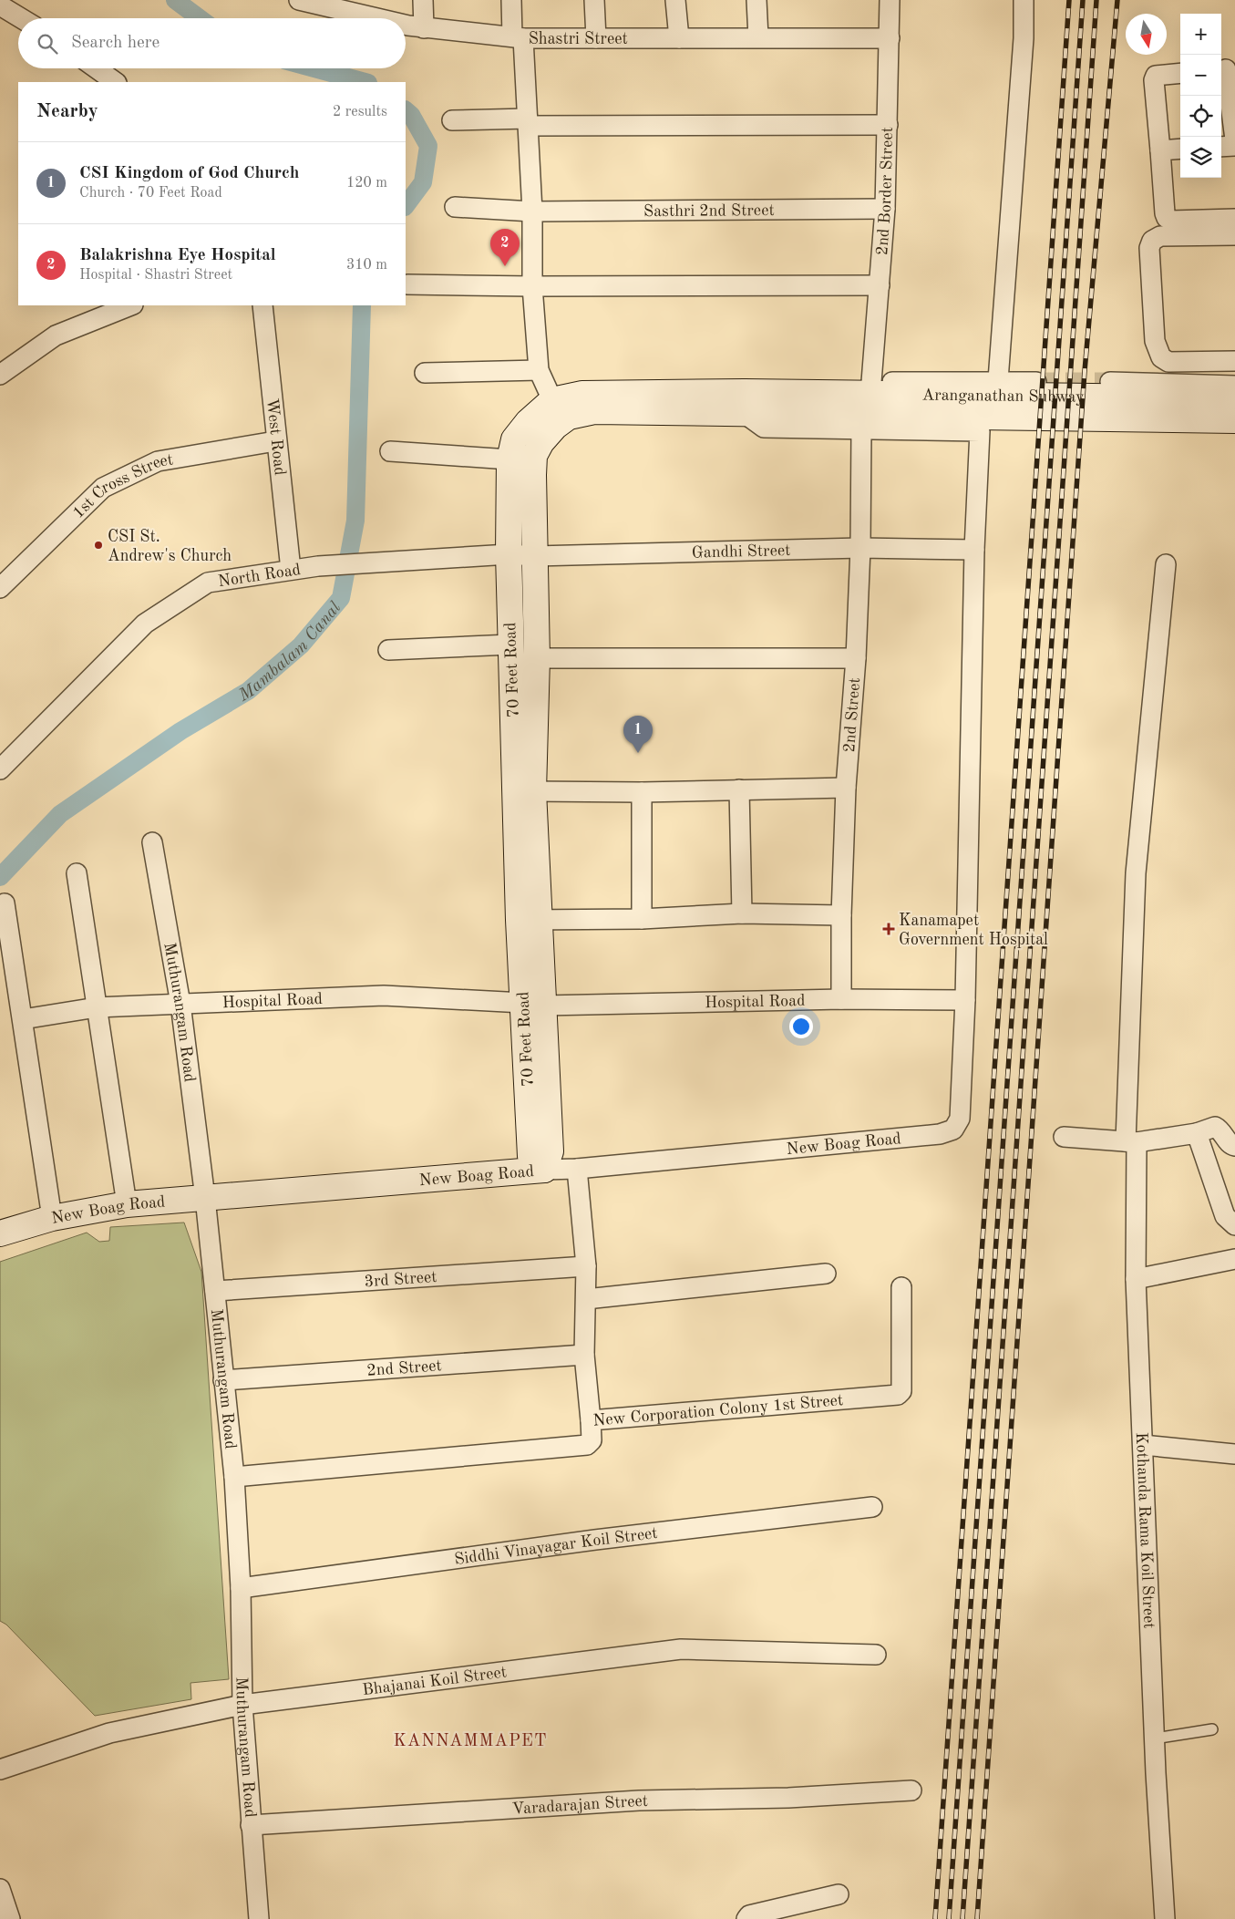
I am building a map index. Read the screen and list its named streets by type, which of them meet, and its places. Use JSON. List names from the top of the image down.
{
  "streets": {
    "main road": ["Aranganathan Subway", "70 Feet Road", "New Boag Road"],
    "street": [
      "Shastri Street",
      "2nd Border Street",
      "Sasthri 2nd Street",
      "West Road",
      "1st Cross Street",
      "Gandhi Street",
      "North Road",
      "2nd Street",
      "Hospital Road",
      "Muthurangam Road",
      "3rd Street",
      "New Corporation Colony 1st Street",
      "Kothanda Rama Koil Street",
      "Siddhi Vinayagar Koil Street",
      "Bhajanai Koil Street",
      "Varadarajan Street"
    ]
  },
  "crossings": [
    ["Shastri Street", "2nd Border Street"],
    ["Shastri Street", "Sasthri 2nd Street"],
    ["Shastri Street", "70 Feet Road"],
    ["2nd Border Street", "Sasthri 2nd Street"],
    ["Aranganathan Subway", "70 Feet Road"],
    ["West Road", "1st Cross Street"],
    ["West Road", "North Road"],
    ["Gandhi Street", "North Road"],
    ["Gandhi Street", "70 Feet Road"],
    ["Gandhi Street", "2nd Street"],
    ["North Road", "70 Feet Road"],
    ["70 Feet Road", "Hospital Road"],
    ["70 Feet Road", "New Boag Road"],
    ["2nd Street", "Hospital Road"],
    ["2nd Street", "Muthurangam Road"],
    ["Hospital Road", "Muthurangam Road"],
    ["Hospital Road", "New Boag Road"],
    ["Muthurangam Road", "New Boag Road"],
    ["Muthurangam Road", "3rd Street"],
    ["Muthurangam Road", "New Corporation Colony 1st Street"],
    ["Muthurangam Road", "Siddhi Vinayagar Koil Street"],
    ["Muthurangam Road", "Bhajanai Koil Street"],
    ["Muthurangam Road", "Varadarajan Street"]
  ],
  "districts": ["KANNAMMAPET"],
  "water": ["Mambalam Canal"],
  "places": {
    "other": ["CSI St. Andrew's Church"],
    "health": ["Kanamapet Government Hospital"]
  },
  "north": "bottom",
  "page": {
    "map_buttons": ["+", "−"],
    "search": "Search here",
    "heading": ["Nearby", "2 results"],
    "list": [
      {
        "mark": "1",
        "name": "CSI Kingdom of God Church",
        "note": "Church · 70 Feet Road",
        "value": "120 m"
      },
      {
        "mark": "2",
        "name": "Balakrishna Eye Hospital",
        "note": "Hospital · Shastri Street",
        "value": "310 m"
      }
    ],
    "pins": ["2", "1"]
  }
}
